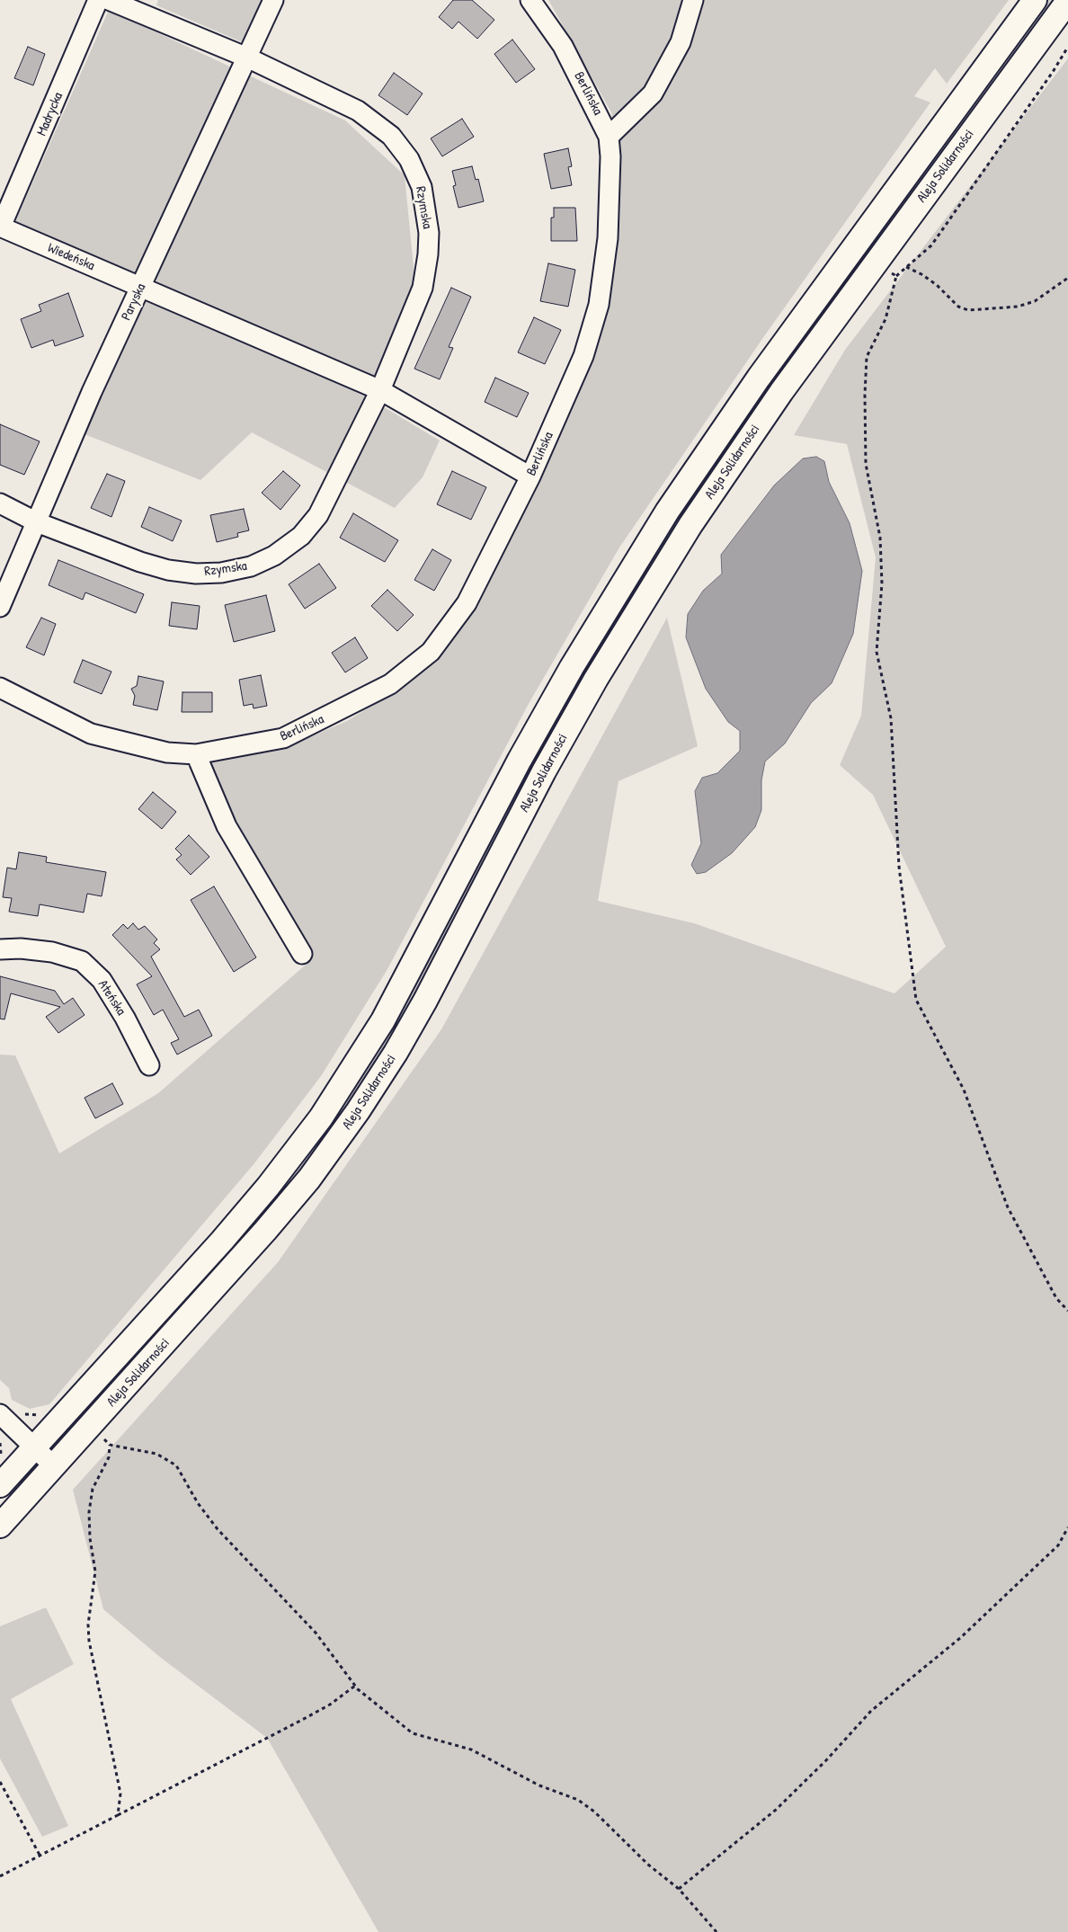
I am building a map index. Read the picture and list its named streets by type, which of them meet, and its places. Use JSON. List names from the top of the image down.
{
  "streets": {
    "main road": ["Aleja Solidarności"],
    "street": [
      "Berlińska",
      "Madrycka",
      "Rzymska",
      "Wiedeńska",
      "Paryska",
      "Ateńska"
    ]
  },
  "crossings": [
    ["Madrycka", "Wiedeńska"],
    ["Rzymska", "Paryska"],
    ["Wiedeńska", "Paryska"]
  ]
}
